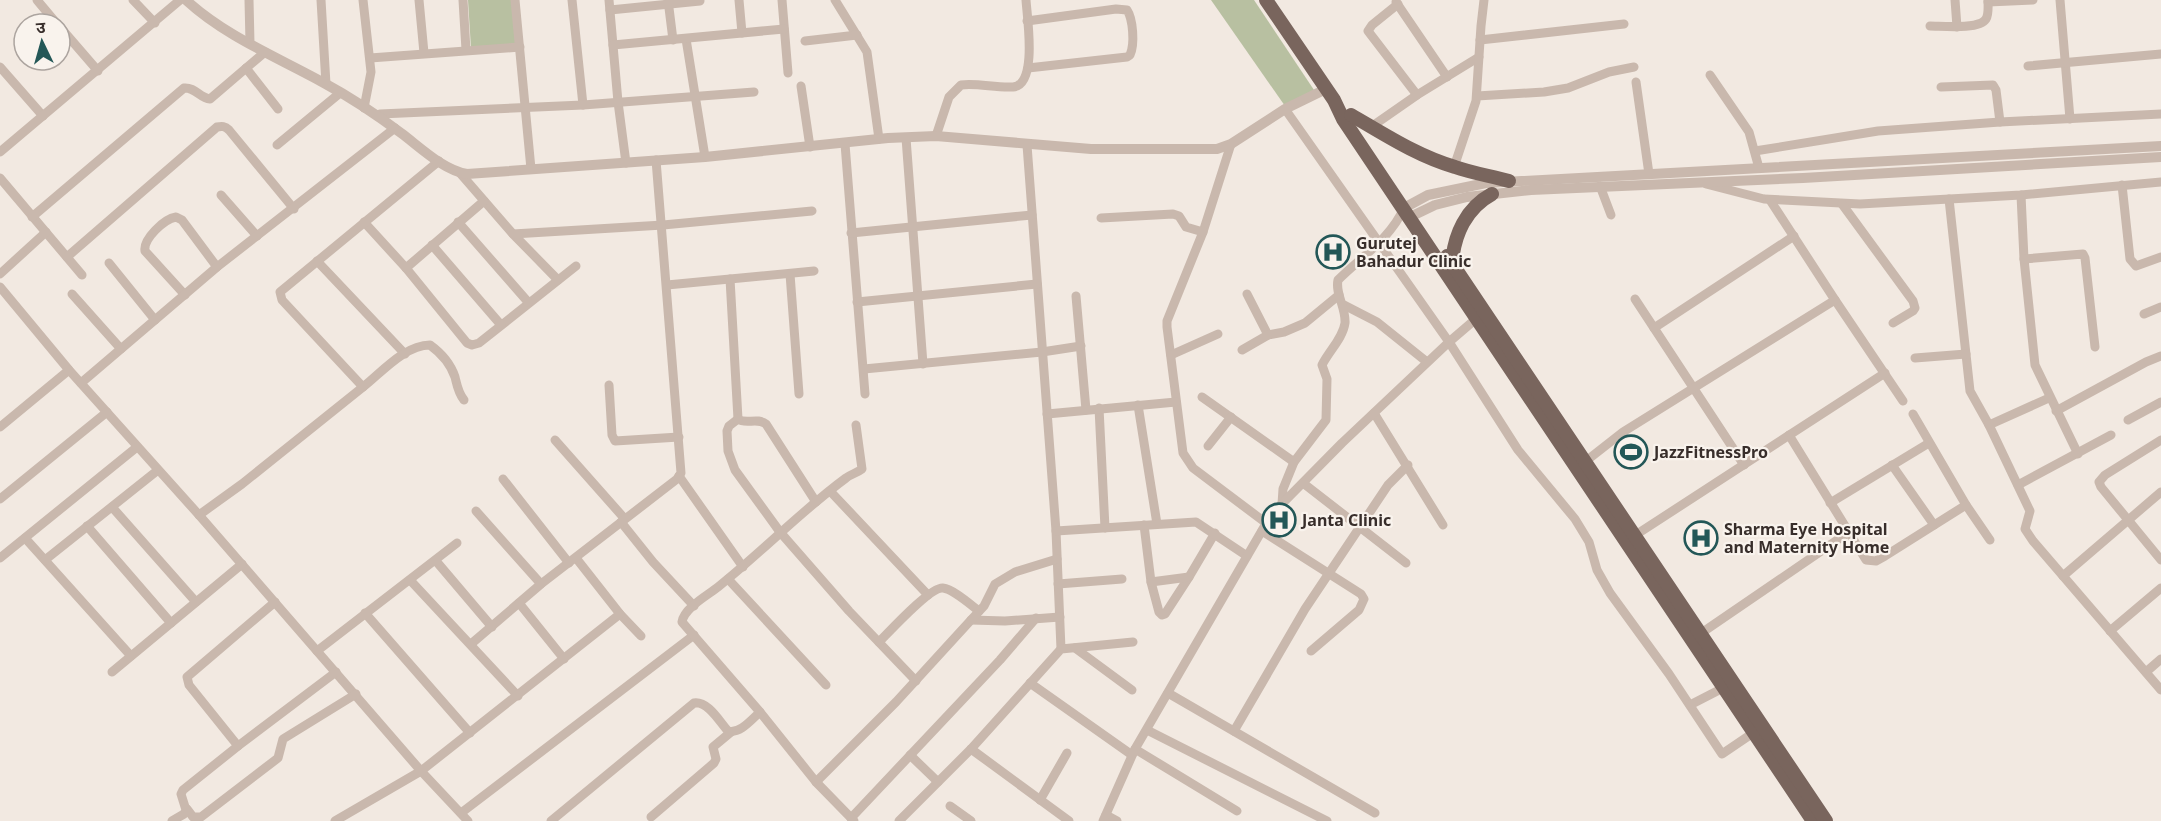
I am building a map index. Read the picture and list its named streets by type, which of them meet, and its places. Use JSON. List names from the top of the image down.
{
  "places": {
    "hospital": ["Gurutej Bahadur Clinic", "Janta Clinic", "Sharma Eye Hospital and Maternity Home"],
    "sports": ["JazzFitnessPro"]
  },
  "north": "top"
}
